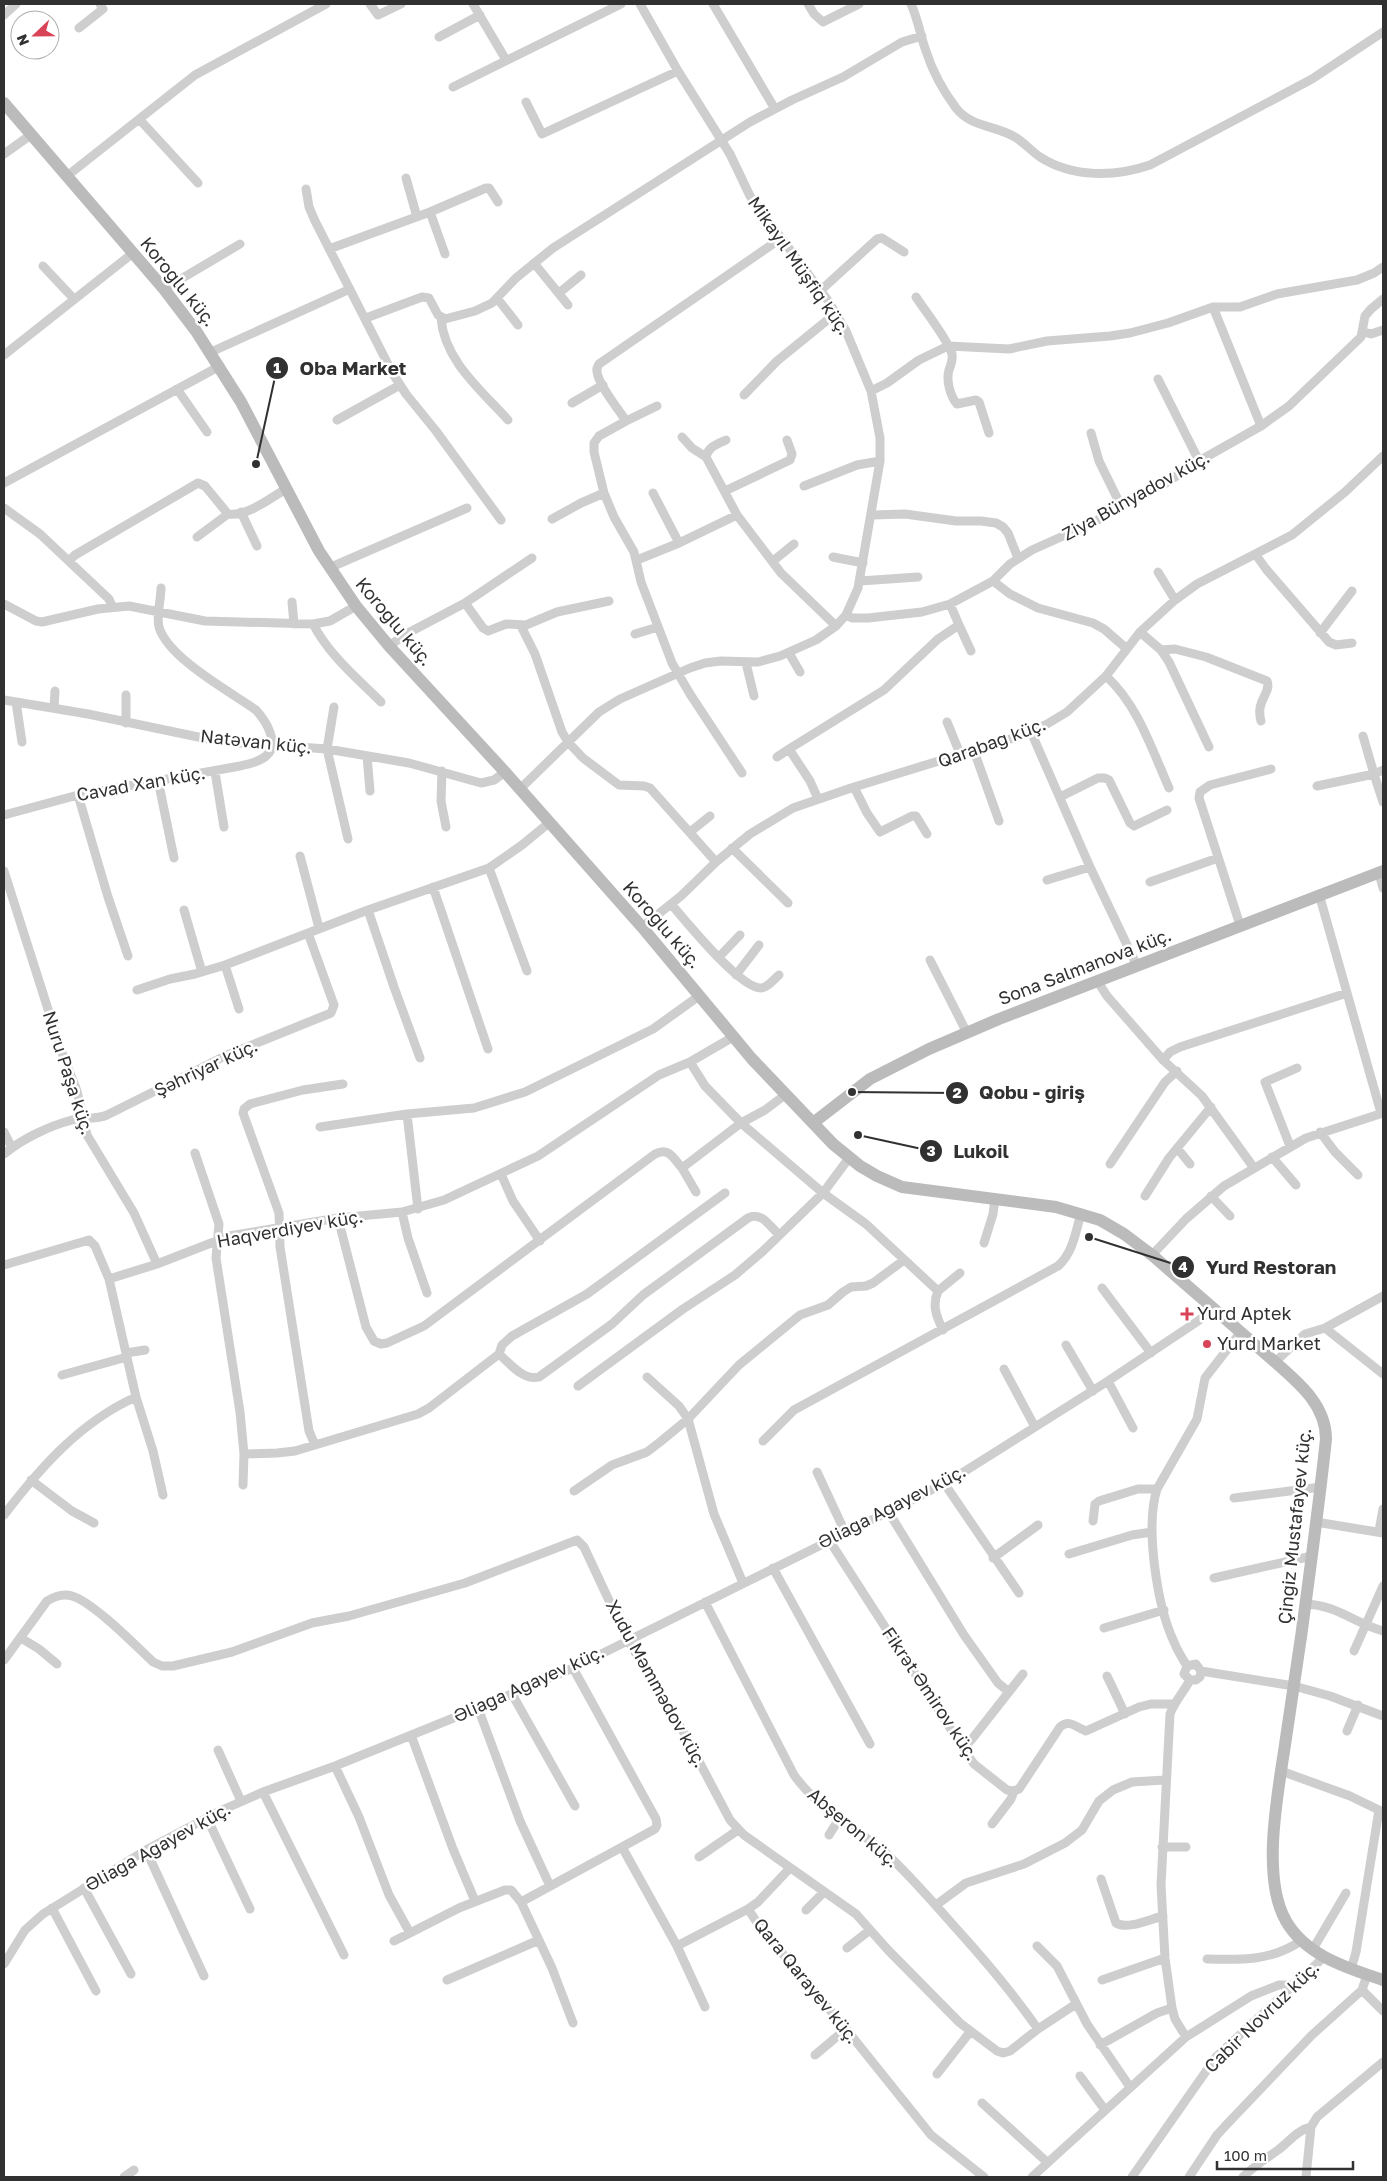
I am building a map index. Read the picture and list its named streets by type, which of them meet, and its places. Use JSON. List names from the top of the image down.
{
  "streets": {
    "street": [
      "Mikayıl Müşfiq küç.",
      "Koroğlu küç.",
      "Ziya Bünyadov küç.",
      "Natəvan küç.",
      "Qarabağ küç.",
      "Cavad Xan küç.",
      "Sona Salmanova küç.",
      "Şəhriyar küç.",
      "Nuru Paşa küç.",
      "Haqverdiyev küç.",
      "Əliağa Ağayev küç.",
      "Çingiz Mustafayev küç.",
      "Xudu Məmmədov küç.",
      "Fikrət Əmirov küç.",
      "Abşeron küç.",
      "Qara Qarayev küç.",
      "Cabir Novruz küç."
    ]
  },
  "crossings": [
    ["Mikayıl Müşfiq küç.", "Koroğlu küç."],
    ["Mikayıl Müşfiq küç.", "Ziya Bünyadov küç."],
    ["Koroğlu küç.", "Natəvan küç."],
    ["Koroğlu küç.", "Qarabağ küç."],
    ["Koroğlu küç.", "Sona Salmanova küç."],
    ["Koroğlu küç.", "Haqverdiyev küç."],
    ["Koroğlu küç.", "Çingiz Mustafayev küç."],
    ["Natəvan küç.", "Cavad Xan küç."],
    ["Sona Salmanova küç.", "Çingiz Mustafayev küç."],
    ["Şəhriyar küç.", "Nuru Paşa küç."],
    ["Nuru Paşa küç.", "Haqverdiyev küç."],
    ["Əliağa Ağayev küç.", "Çingiz Mustafayev küç."],
    ["Əliağa Ağayev küç.", "Xudu Məmmədov küç."],
    ["Əliağa Ağayev küç.", "Fikrət Əmirov küç."],
    ["Əliağa Ağayev küç.", "Abşeron küç."],
    ["Çingiz Mustafayev küç.", "Cabir Novruz küç."],
    ["Xudu Məmmədov küç.", "Abşeron küç."]
  ],
  "places": {
    "other": [
      "Oba Market",
      "Qobu - giriş",
      "Lukoil",
      "Yurd Restoran",
      "Yurd Market"
    ],
    "health": ["Yurd Aptek"]
  },
  "scale_bar": "100 m",
  "north": "left"
}
